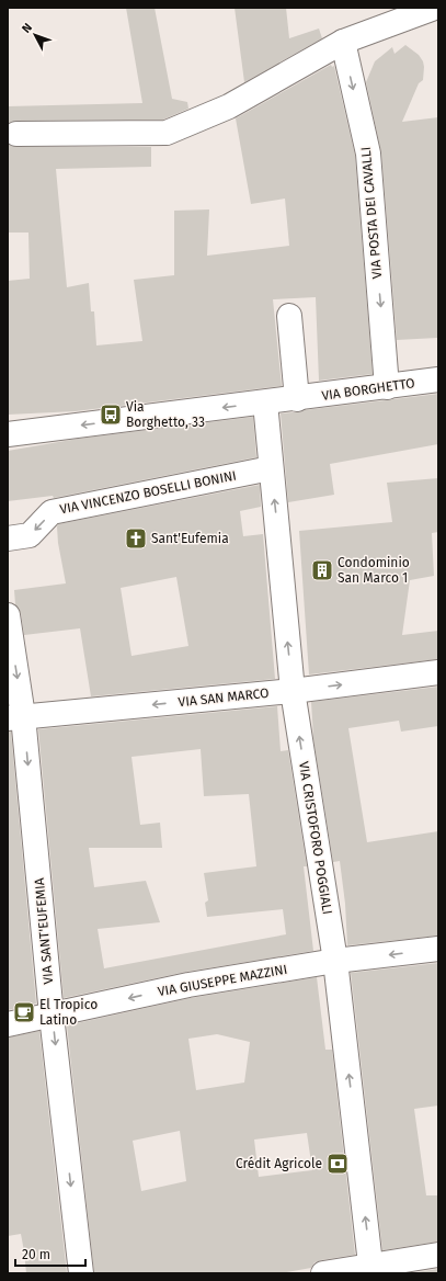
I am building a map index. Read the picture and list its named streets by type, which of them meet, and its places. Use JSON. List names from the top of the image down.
{
  "streets": {
    "street": [
      "VIA POSTA DEI CAVALLI",
      "VIA BORGHETTO",
      "VIA VINCENZO BOSELLI BONINI",
      "VIA SAN MARCO",
      "VIA CRISTOFORO POGGIALI",
      "VIA SANT'EUFEMIA",
      "VIA GIUSEPPE MAZZINI"
    ]
  },
  "crossings": [
    ["VIA POSTA DEI CAVALLI", "VIA BORGHETTO"],
    ["VIA BORGHETTO", "VIA CRISTOFORO POGGIALI"],
    ["VIA VINCENZO BOSELLI BONINI", "VIA CRISTOFORO POGGIALI"],
    ["VIA SAN MARCO", "VIA CRISTOFORO POGGIALI"],
    ["VIA SAN MARCO", "VIA SANT'EUFEMIA"],
    ["VIA CRISTOFORO POGGIALI", "VIA GIUSEPPE MAZZINI"],
    ["VIA SANT'EUFEMIA", "VIA GIUSEPPE MAZZINI"]
  ],
  "one_way": [
    "VIA POSTA DEI CAVALLI",
    "VIA BORGHETTO",
    "VIA VINCENZO BOSELLI BONINI",
    "VIA CRISTOFORO POGGIALI",
    "VIA SANT'EUFEMIA",
    "VIA GIUSEPPE MAZZINI"
  ],
  "places": {
    "bus stop": ["Via Borghetto, 33"],
    "church": ["Sant'Eufemia"],
    "building": ["Condominio San Marco 1"],
    "cafe": ["El Tropico Latino"],
    "bank": ["Crédit Agricole"]
  },
  "scale_bar": "20 m",
  "north": "top left"
}
